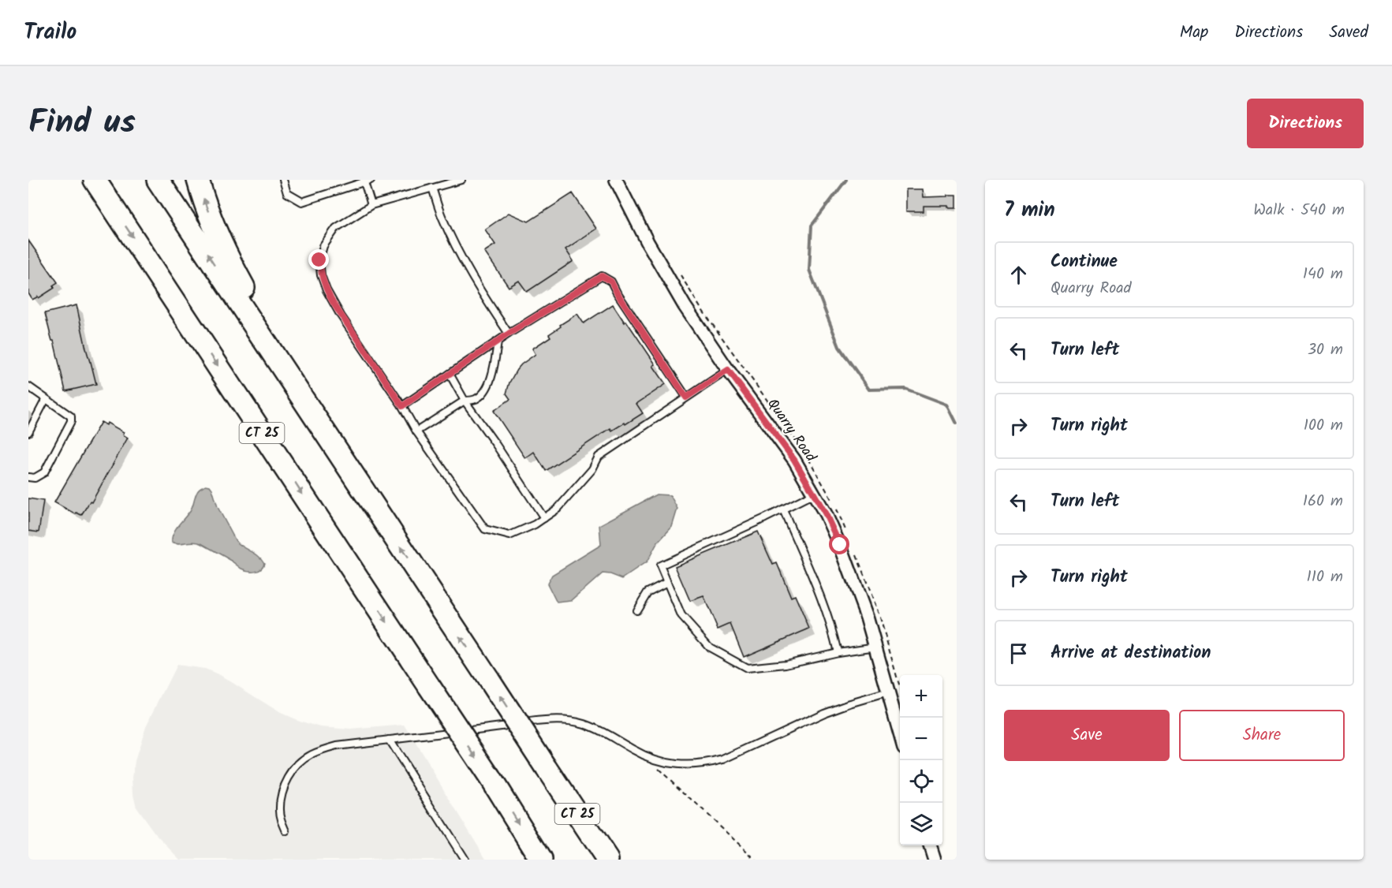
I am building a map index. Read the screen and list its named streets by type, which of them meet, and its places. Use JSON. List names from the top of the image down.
{
  "streets": {
    "highway": ["CT 25"],
    "street": ["Quarry Road"]
  },
  "page": {
    "header": "Trailo",
    "nav": ["Map", "Directions", "Saved"],
    "title": "Find us",
    "buttons": [
      "Directions",
      ["Save", "Share"]
    ],
    "heading": ["7 min", "Walk · 540 m"],
    "list": [
      ["Continue", "Quarry Road", "140 m"],
      ["Turn left", "30 m"],
      ["Turn right", "100 m"],
      ["Turn left", "160 m"],
      ["Turn right", "110 m"],
      "Arrive at destination"
    ],
    "map_buttons": ["+", "−"]
  }
}
